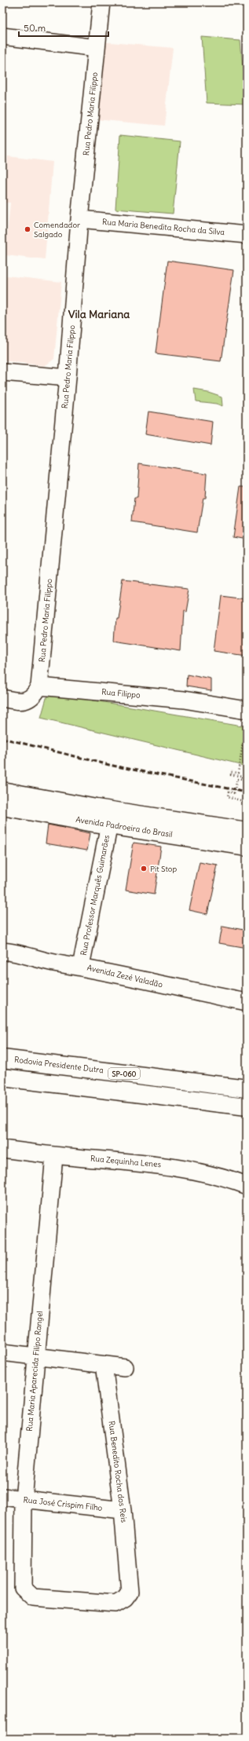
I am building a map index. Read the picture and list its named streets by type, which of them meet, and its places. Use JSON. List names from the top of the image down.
{
  "streets": {
    "main road": ["Avenida Padroeira do Brasil", "Rodovia Presidente Dutra", "SP-060"],
    "street": [
      "Rua Pedro Maria Filippo",
      "Rua Maria Benedita Rocha da Silva",
      "Rua Filippo",
      "Rua Professor Marquês Guimarães",
      "Avenida Zezé Valadão",
      "Rua Zequinha Lenes",
      "Rua Maria Aparecida Filipo Rangel",
      "Rua Benedito Rocha dos Reis",
      "Rua José Crispim Filho"
    ]
  },
  "crossings": [
    ["Rua Pedro Maria Filippo", "Rua Maria Benedita Rocha da Silva"],
    ["Rua Pedro Maria Filippo", "Rua Filippo"],
    ["Avenida Padroeira do Brasil", "Rua Professor Marquês Guimarães"],
    ["Rua Professor Marquês Guimarães", "Avenida Zezé Valadão"],
    ["Rua Zequinha Lenes", "Rua Maria Aparecida Filipo Rangel"],
    ["Rua Maria Aparecida Filipo Rangel", "Rua Benedito Rocha dos Reis"],
    ["Rua Maria Aparecida Filipo Rangel", "Rua José Crispim Filho"],
    ["Rua Benedito Rocha dos Reis", "Rua José Crispim Filho"]
  ],
  "districts": ["Vila Mariana"],
  "places": ["Comendador Salgado", "Pit Stop"],
  "scale_bar": "50 m"
}
